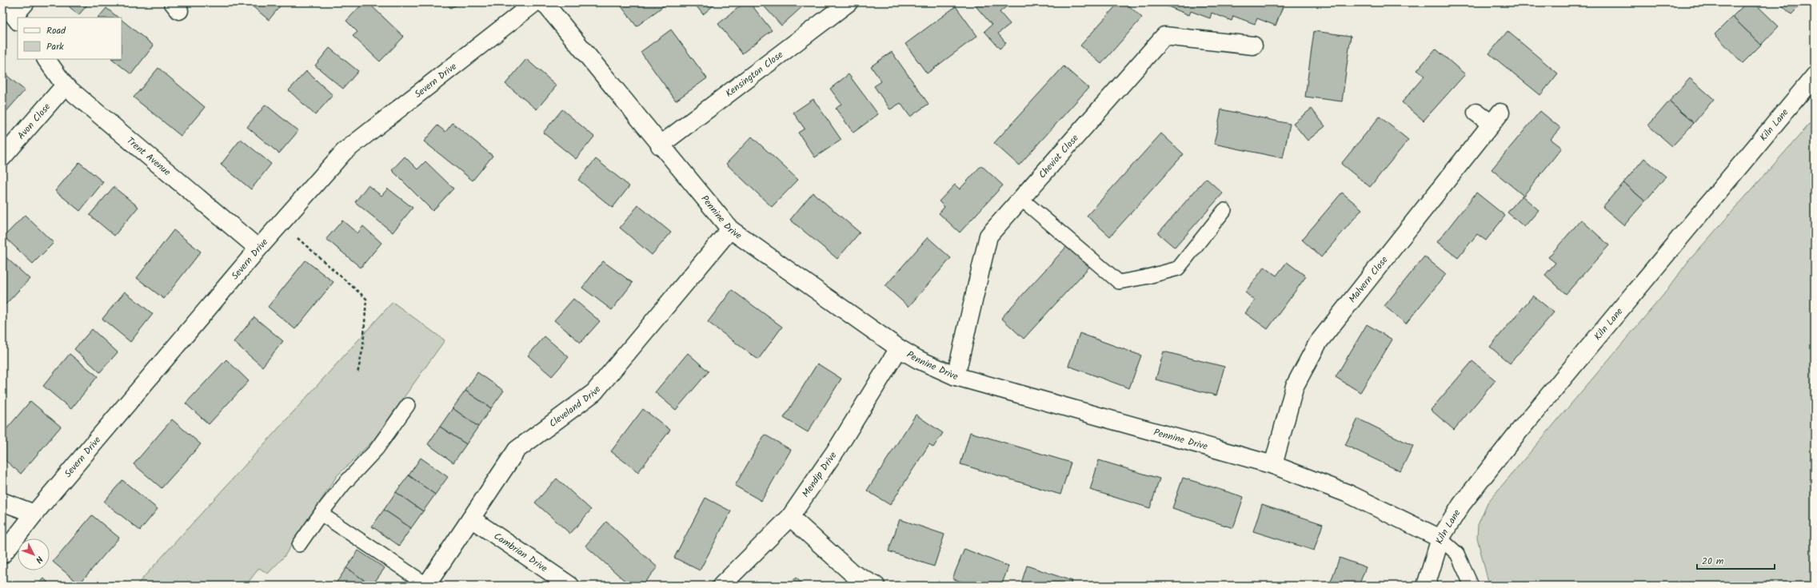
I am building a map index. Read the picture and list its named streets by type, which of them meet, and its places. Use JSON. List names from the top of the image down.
{
  "streets": {
    "street": [
      "Kensington Close",
      "Severn Drive",
      "Avon Close",
      "Kiln Lane",
      "Trent Avenue",
      "Cheviot Close",
      "Pennine Drive",
      "Malvern Close",
      "Cleveland Drive",
      "Mendip Drive",
      "Cambrian Drive"
    ]
  },
  "crossings": [
    ["Kensington Close", "Pennine Drive"],
    ["Severn Drive", "Trent Avenue"],
    ["Avon Close", "Trent Avenue"],
    ["Kiln Lane", "Pennine Drive"],
    ["Cheviot Close", "Pennine Drive"],
    ["Pennine Drive", "Malvern Close"],
    ["Pennine Drive", "Cleveland Drive"],
    ["Pennine Drive", "Mendip Drive"],
    ["Cleveland Drive", "Cambrian Drive"]
  ],
  "legend": ["Road", "Park"],
  "scale_bar": "20 m",
  "north": "bottom right"
}
